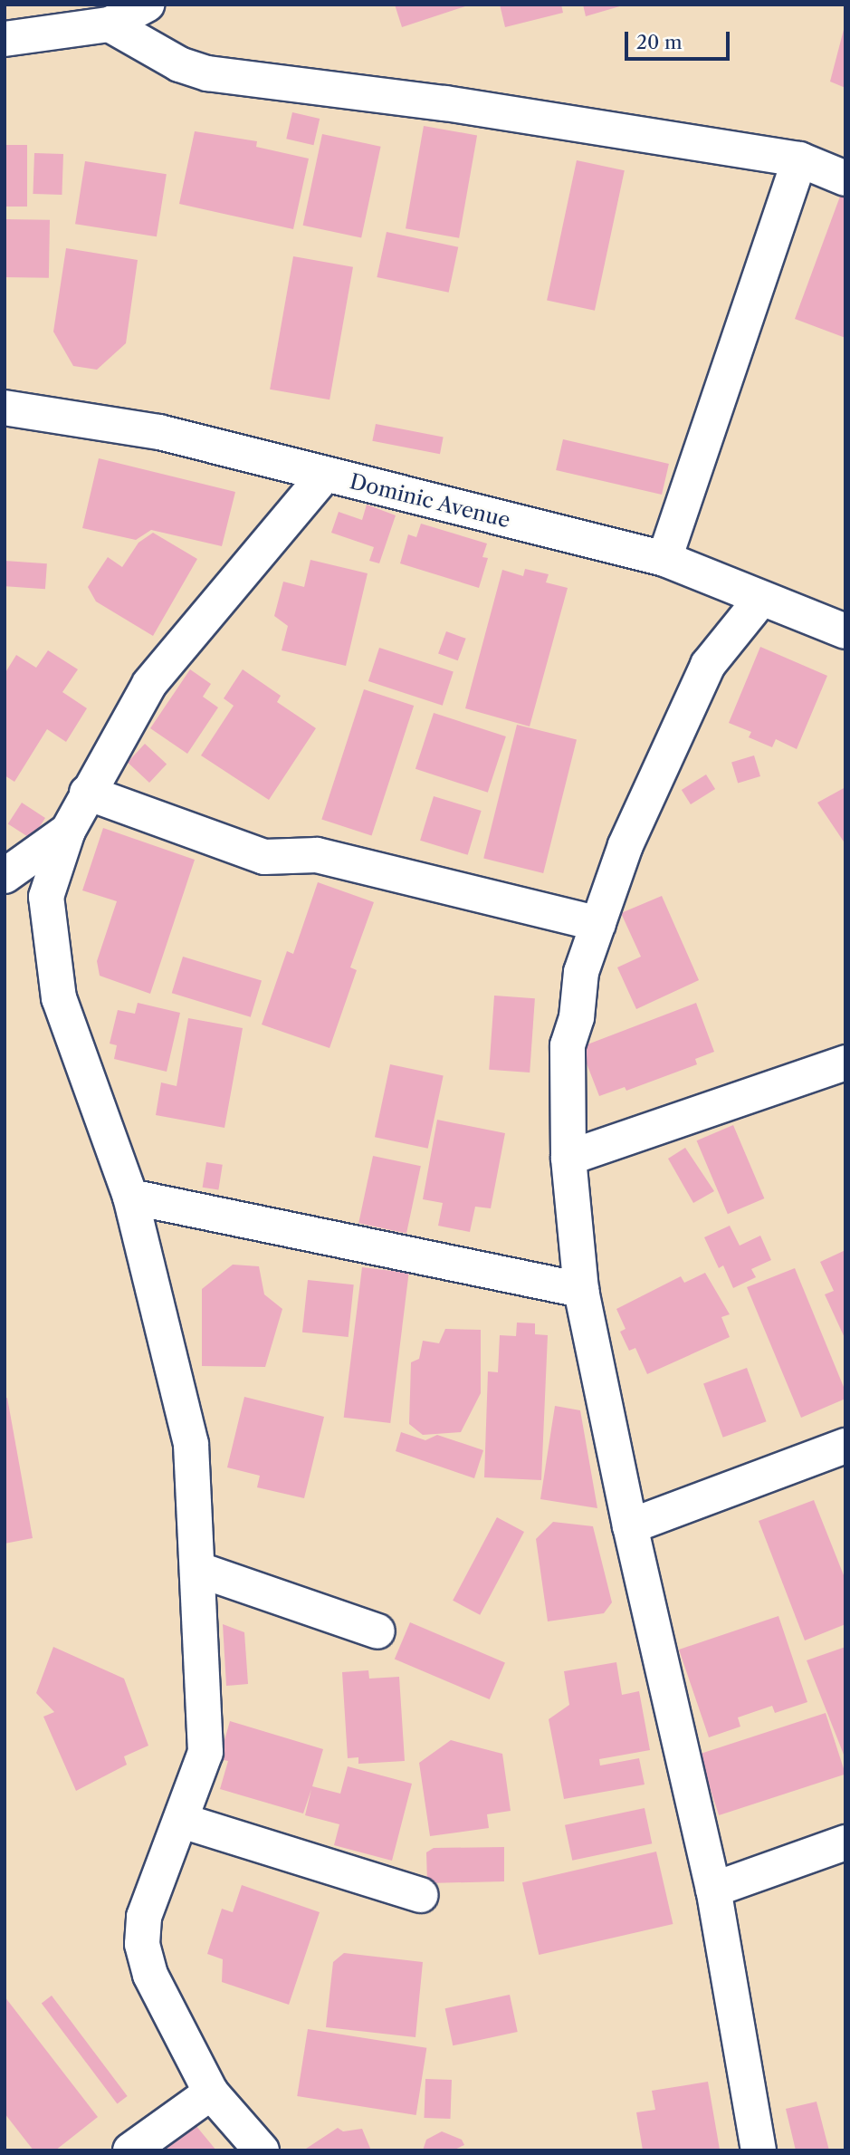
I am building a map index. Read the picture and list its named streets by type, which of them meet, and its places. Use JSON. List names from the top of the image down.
{
  "streets": {
    "street": ["Dominic Avenue"]
  },
  "scale_bar": "20 m"
}
